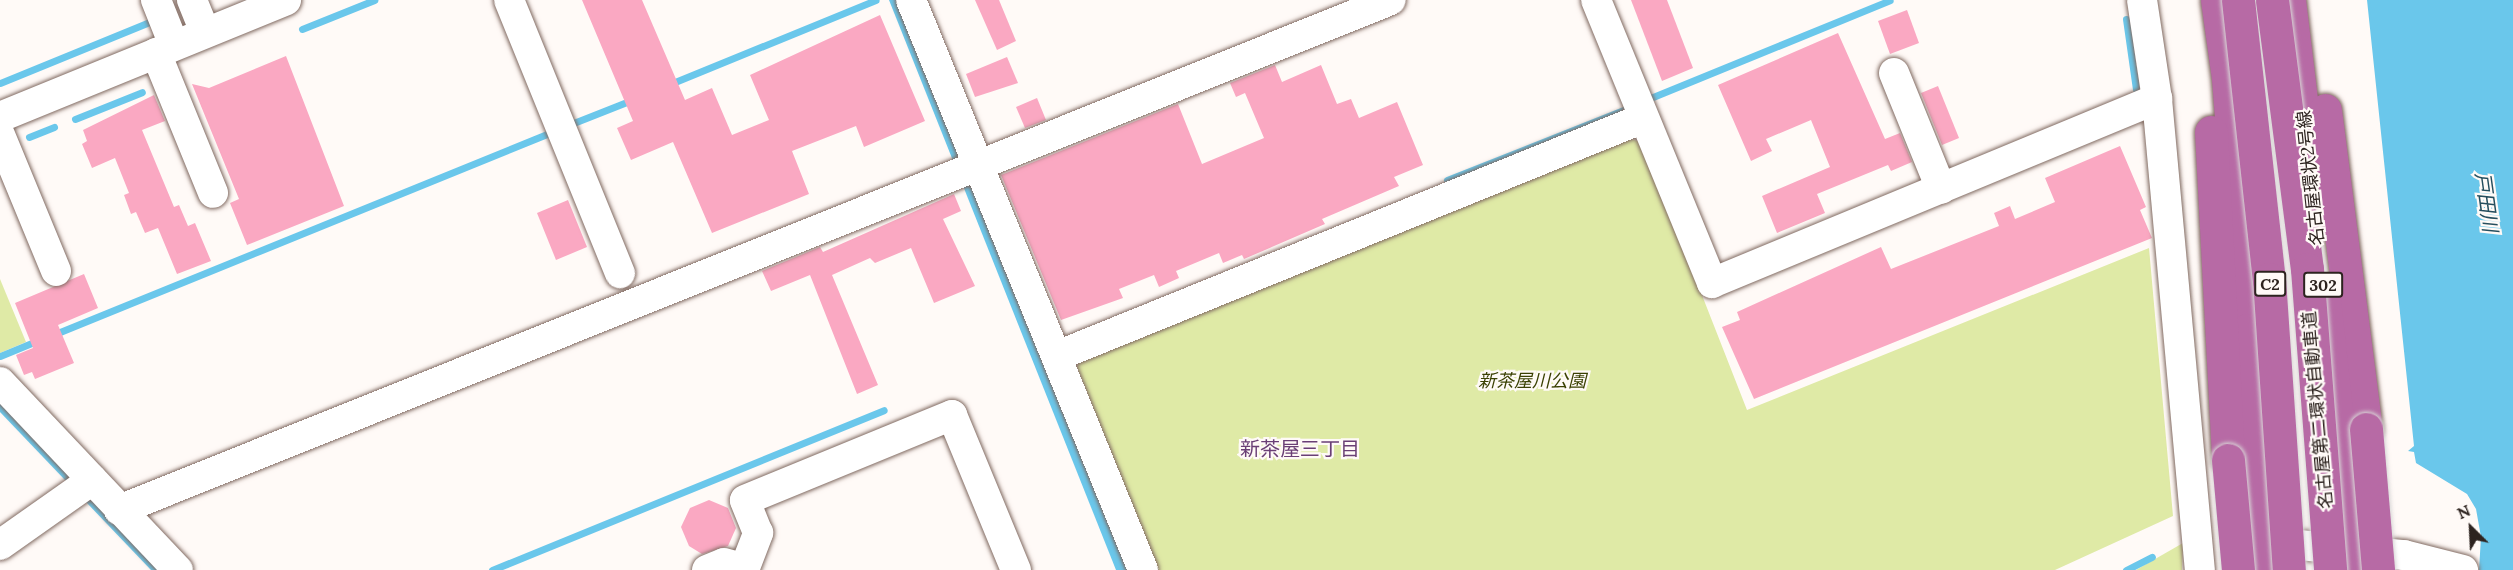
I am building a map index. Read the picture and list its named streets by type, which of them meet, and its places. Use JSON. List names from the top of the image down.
{
  "streets": {
    "highway": [
      "名古屋環状2号線",
      "C2",
      "302",
      "名古屋第二環状自動車道"
    ]
  },
  "crossings": [
    ["名古屋環状2号線", "名古屋第二環状自動車道"]
  ],
  "districts": ["新茶屋三丁目"],
  "water": ["戸田川"],
  "parks": ["新茶屋川公園"],
  "north": "top left"
}
